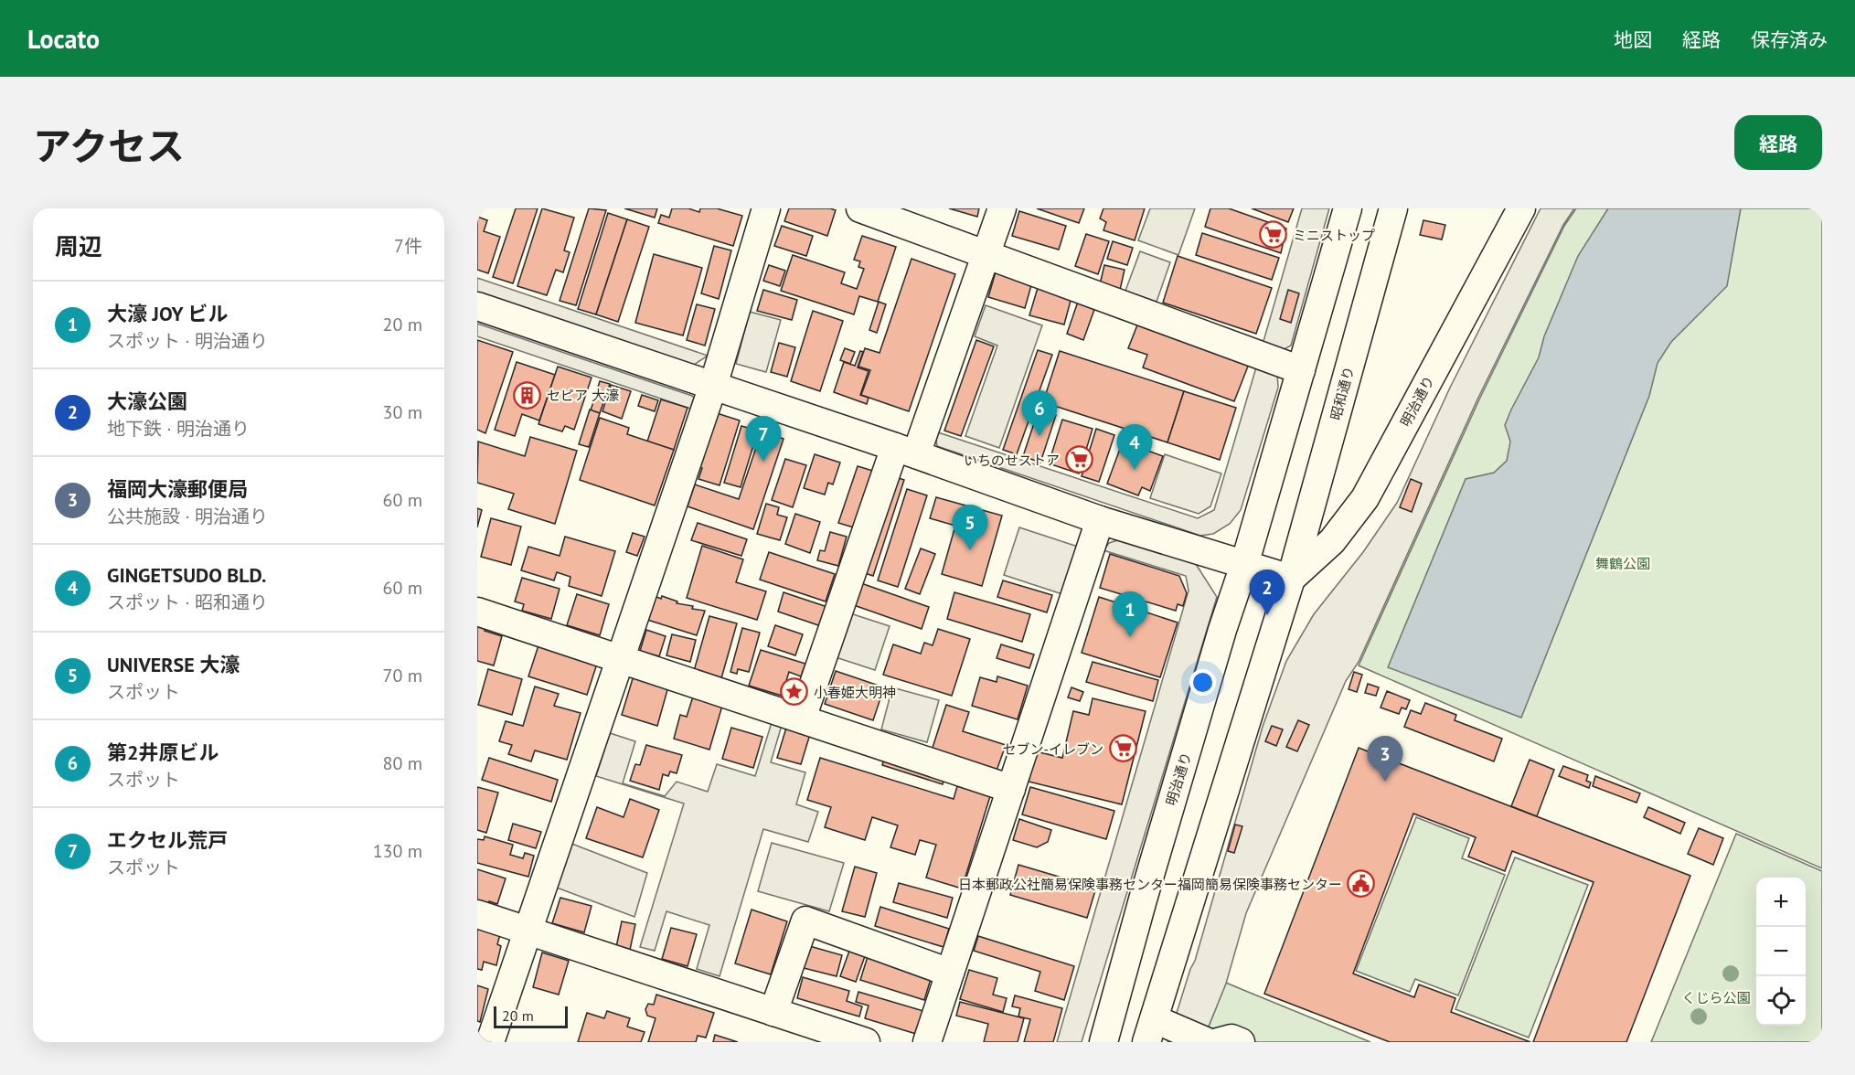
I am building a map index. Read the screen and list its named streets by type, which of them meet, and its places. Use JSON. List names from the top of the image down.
{
  "streets": {
    "street": ["昭和通り", "明治通り"]
  },
  "crossings": [
    ["昭和通り", "明治通り"]
  ],
  "parks": ["舞鶴公園", "くじら公園"],
  "places": {
    "supermarket": ["ミニストップ", "いちのせストア", "セブン-イレブン"],
    "building": ["セピア 大濠"],
    "place": ["小春姫大明神"],
    "public building": ["日本郵政公社簡易保険事務センター福岡簡易保険事務センター"]
  },
  "scale_bar": "20 m",
  "page": {
    "header": "Locato",
    "nav": ["地図", "経路", "保存済み"],
    "title": "アクセス",
    "buttons": "経路",
    "heading": ["周辺", "7件"],
    "list": [
      {
        "mark": "1",
        "name": "大濠 JOY ビル",
        "note": "スポット · 明治通り",
        "value": "20 m"
      },
      {
        "mark": "2",
        "name": "大濠公園",
        "note": "地下鉄 · 明治通り",
        "value": "30 m"
      },
      {
        "mark": "3",
        "name": "福岡大濠郵便局",
        "note": "公共施設 · 明治通り",
        "value": "60 m"
      },
      {
        "mark": "4",
        "name": "GINGETSUDO BLD.",
        "note": "スポット · 昭和通り",
        "value": "60 m"
      },
      {
        "mark": "5",
        "name": "UNIVERSE 大濠",
        "note": "スポット",
        "value": "70 m"
      },
      {
        "mark": "6",
        "name": "第2井原ビル",
        "note": "スポット",
        "value": "80 m"
      },
      {
        "mark": "7",
        "name": "エクセル荒戸",
        "note": "スポット",
        "value": "130 m"
      }
    ],
    "pins": [
      "6",
      "7",
      "4",
      "5",
      "2",
      "1",
      "3"
    ],
    "map_buttons": ["+", "−"],
    "scale": "20 m"
  }
}
